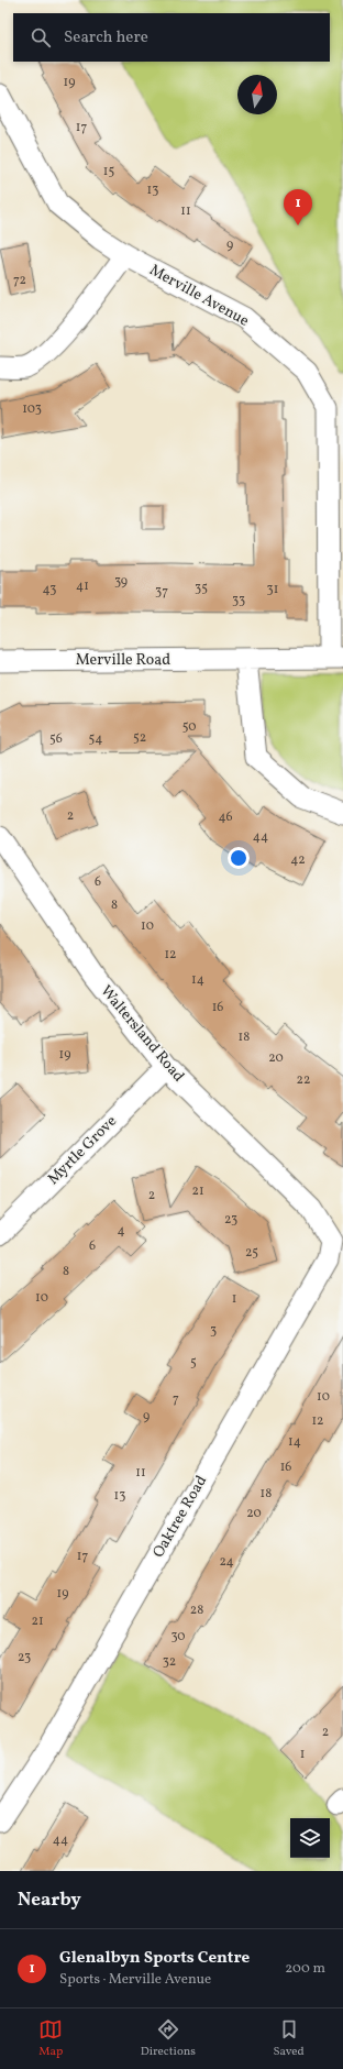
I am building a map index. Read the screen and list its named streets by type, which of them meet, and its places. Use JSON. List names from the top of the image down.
{
  "streets": {
    "street": [
      "Merville Avenue",
      "Merville Road",
      "Waltersland Road",
      "Myrtle Grove",
      "Oaktree Road"
    ]
  },
  "crossings": [
    ["Merville Avenue", "Merville Road"],
    ["Waltersland Road", "Myrtle Grove"],
    ["Waltersland Road", "Oaktree Road"]
  ],
  "house_numbers": [
    "19",
    "17",
    "15",
    "13",
    "11",
    "9",
    "72",
    "103",
    "39",
    "41",
    "35",
    "43",
    "31",
    "37",
    "33",
    "50",
    "52",
    "56",
    "54",
    "2",
    "46",
    "44",
    "42",
    "6",
    "8",
    "10",
    "12",
    "14",
    "16",
    "18",
    "19",
    "20",
    "22",
    "21",
    "2",
    "23",
    "4",
    "6",
    "25",
    "8",
    "10",
    "1",
    "3",
    "5",
    "10",
    "7",
    "9",
    "12",
    "14",
    "16",
    "11",
    "18",
    "13",
    "20",
    "17",
    "24",
    "19",
    "28",
    "21",
    "30",
    "23",
    "32",
    "2",
    "1",
    "44"
  ],
  "north": "top",
  "page": {
    "search": "Search here",
    "pins": "1",
    "heading": "Nearby",
    "list": [
      {
        "mark": "1",
        "name": "Glenalbyn Sports Centre",
        "note": "Sports · Merville Avenue",
        "value": "200 m"
      }
    ],
    "nav": ["Map", "Directions", "Saved"]
  }
}
